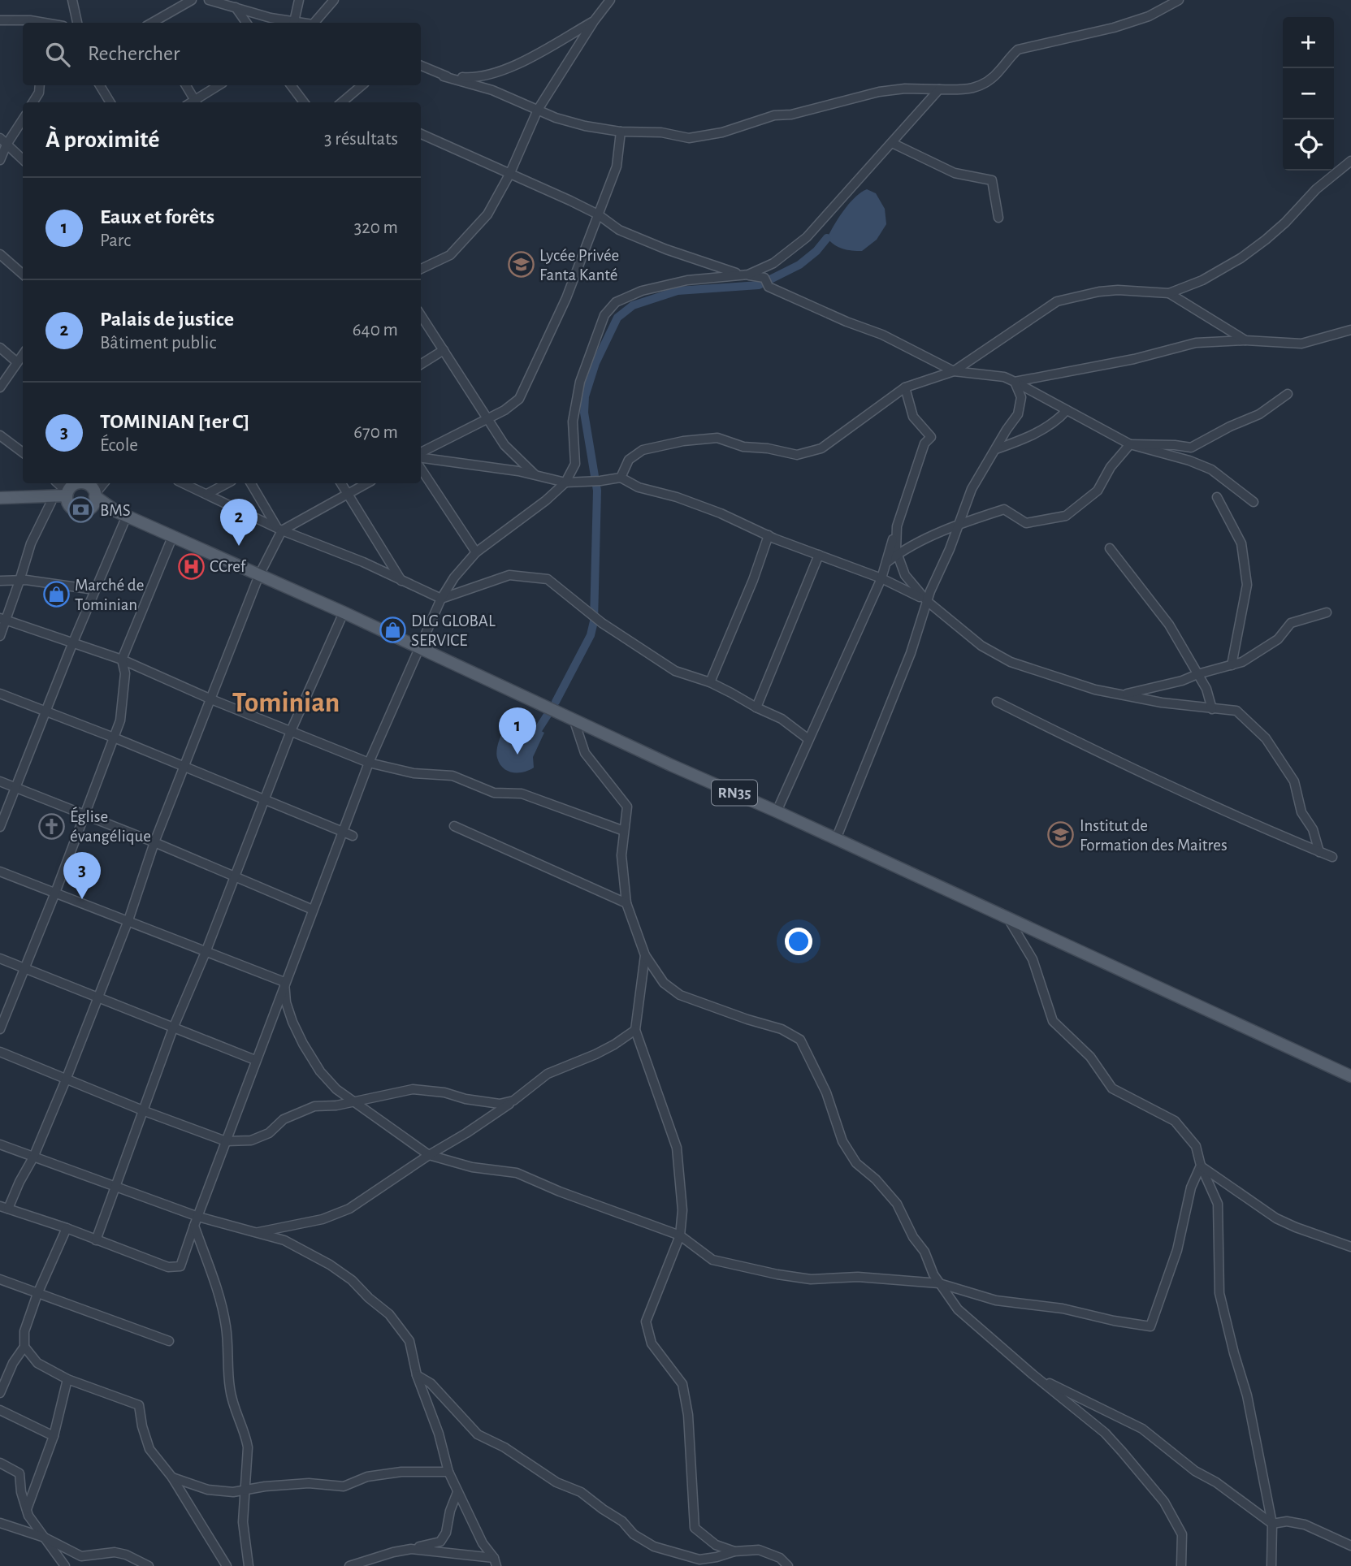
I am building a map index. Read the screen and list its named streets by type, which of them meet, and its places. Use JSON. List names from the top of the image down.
{
  "streets": {
    "main road": ["RN35"]
  },
  "districts": ["Tominian"],
  "places": {
    "school or university": ["Lycée Privée Fanta Kanté", "Institut de Formation des Maitres"],
    "bank": ["BMS"],
    "hospital": ["CCref"],
    "shop": ["Marché de Tominian", "DLG GLOBAL SERVICE"],
    "church": ["Église évangélique"]
  },
  "page": {
    "map_buttons": ["+", "−"],
    "search": "Rechercher",
    "heading": ["À proximité", "3 résultats"],
    "list": [
      {
        "mark": "1",
        "name": "Eaux et forêts",
        "note": "Parc",
        "value": "320 m"
      },
      {
        "mark": "2",
        "name": "Palais de justice",
        "note": "Bâtiment public",
        "value": "640 m"
      },
      {
        "mark": "3",
        "name": "TOMINIAN [1er C]",
        "note": "École",
        "value": "670 m"
      }
    ],
    "pins": ["2", "1", "3"]
  }
}
